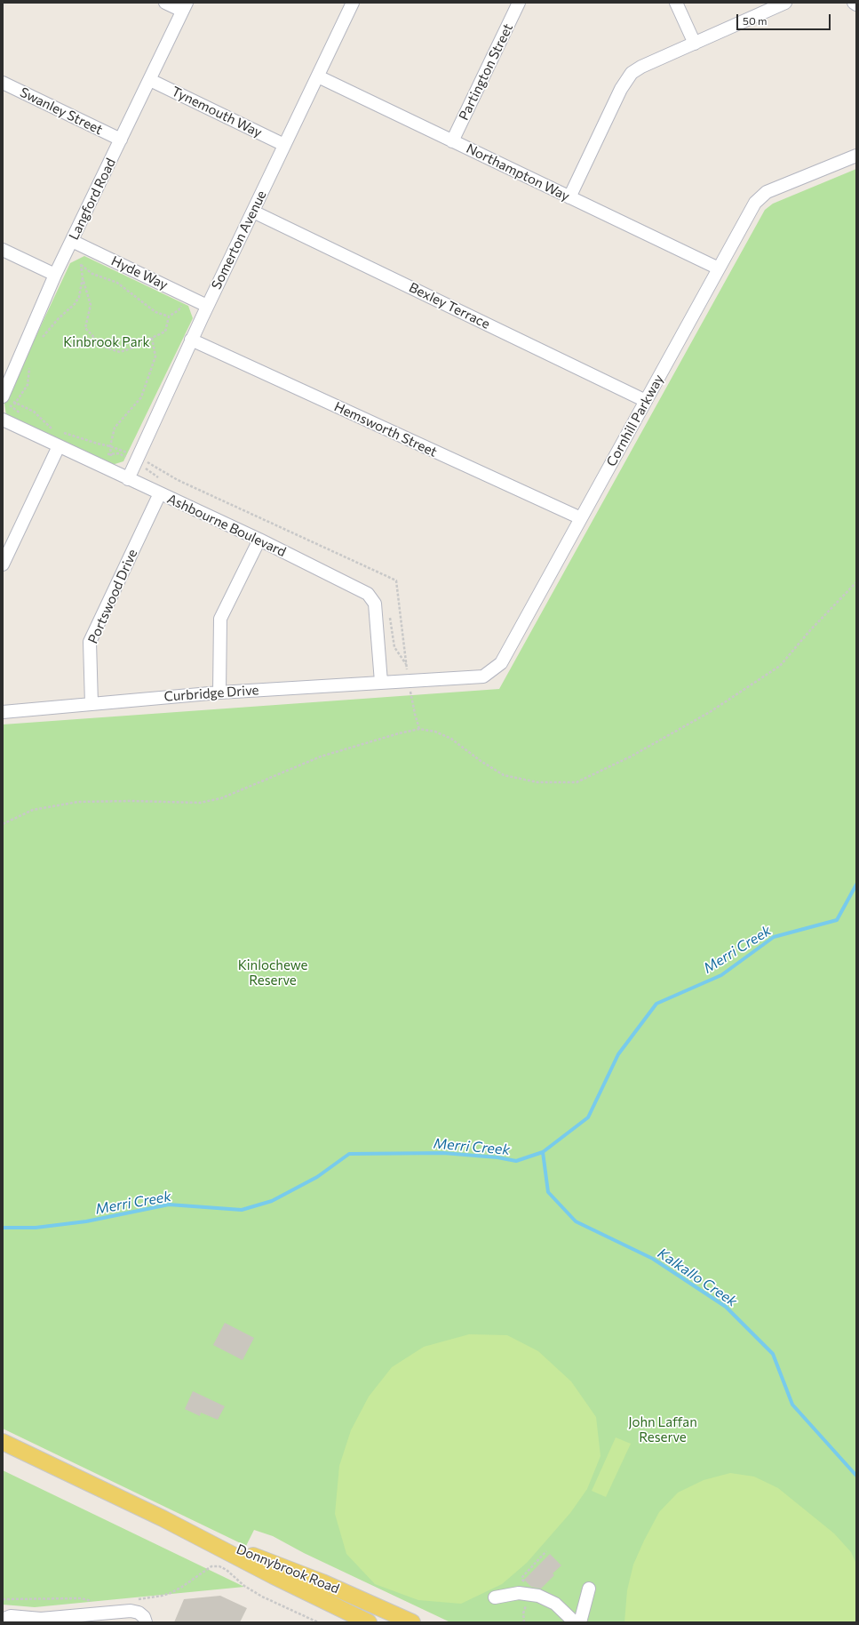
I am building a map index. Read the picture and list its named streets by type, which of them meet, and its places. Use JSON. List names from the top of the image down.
{
  "streets": {
    "main road": ["Donnybrook Road"],
    "street": [
      "Partington Street",
      "Swanley Street",
      "Tynemouth Way",
      "Northampton Way",
      "Langford Road",
      "Somerton Avenue",
      "Hyde Way",
      "Bexley Terrace",
      "Cornhill Parkway",
      "Hemsworth Street",
      "Ashbourne Boulevard",
      "Portswood Drive",
      "Curbridge Drive"
    ]
  },
  "crossings": [
    ["Partington Street", "Northampton Way"],
    ["Swanley Street", "Langford Road"],
    ["Tynemouth Way", "Langford Road"],
    ["Tynemouth Way", "Somerton Avenue"],
    ["Northampton Way", "Somerton Avenue"],
    ["Northampton Way", "Cornhill Parkway"],
    ["Langford Road", "Hyde Way"],
    ["Langford Road", "Ashbourne Boulevard"],
    ["Somerton Avenue", "Hyde Way"],
    ["Somerton Avenue", "Bexley Terrace"],
    ["Somerton Avenue", "Hemsworth Street"],
    ["Somerton Avenue", "Ashbourne Boulevard"],
    ["Bexley Terrace", "Cornhill Parkway"],
    ["Cornhill Parkway", "Hemsworth Street"],
    ["Cornhill Parkway", "Curbridge Drive"],
    ["Ashbourne Boulevard", "Portswood Drive"],
    ["Ashbourne Boulevard", "Curbridge Drive"],
    ["Portswood Drive", "Curbridge Drive"]
  ],
  "water": ["Merri Creek", "Kalkallo Creek"],
  "parks": ["Kinbrook Park", "Kinlochewe Reserve", "John Laffan Reserve"],
  "scale_bar": "50 m"
}
